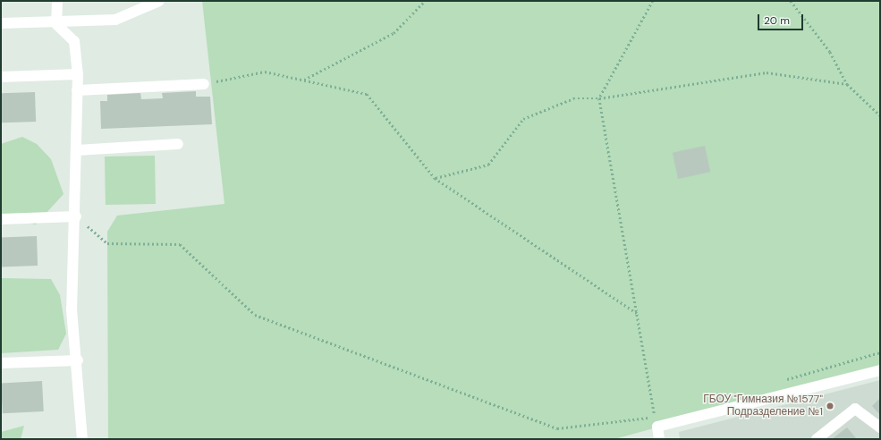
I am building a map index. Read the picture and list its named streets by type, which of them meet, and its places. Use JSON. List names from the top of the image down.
{
  "places": ["ГБОУ \"Гимназия №1577\" Подразделение №1"],
  "scale_bar": "20 m"
}
